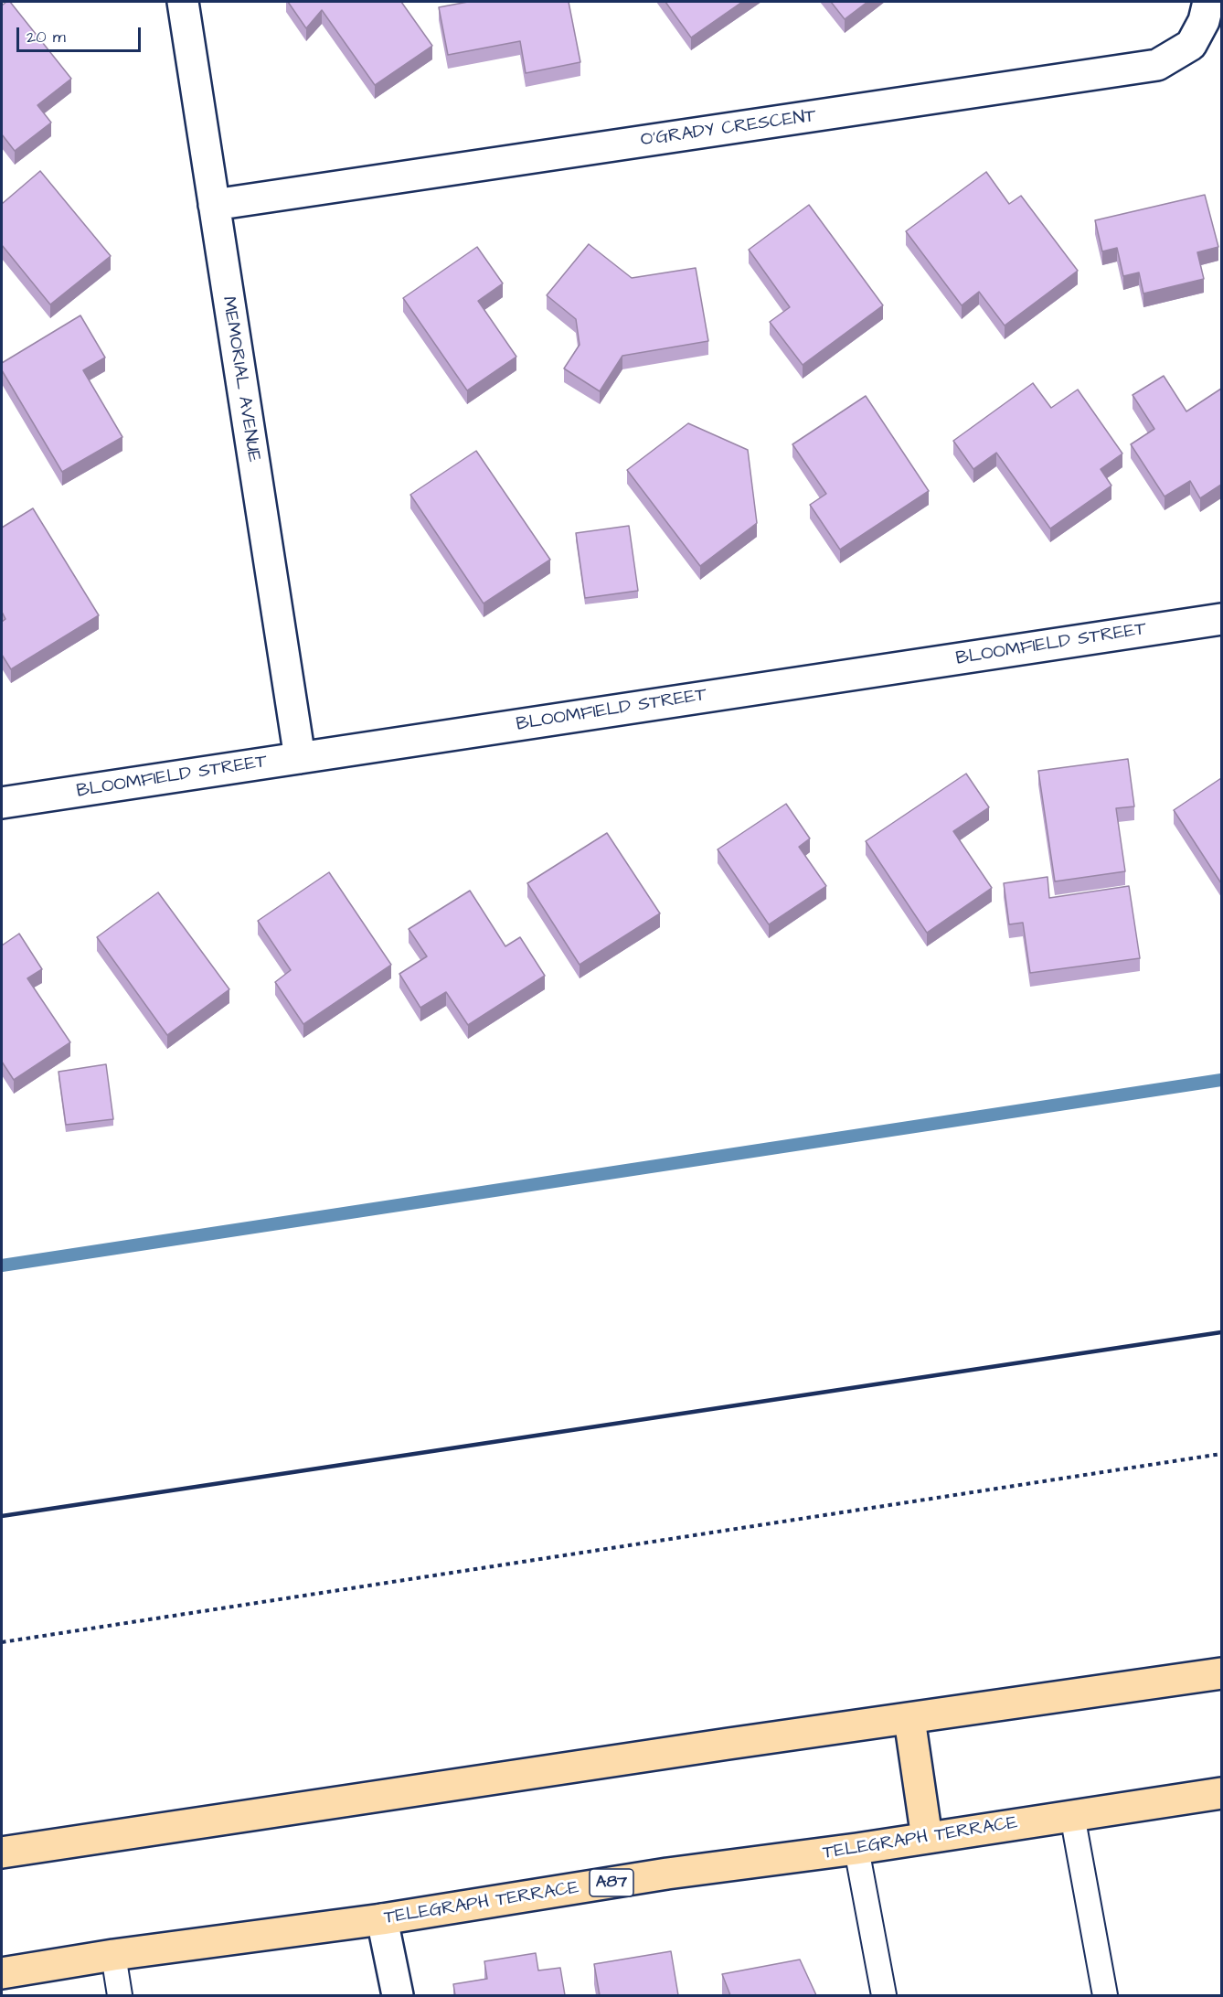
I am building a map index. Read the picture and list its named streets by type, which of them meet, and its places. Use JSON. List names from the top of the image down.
{
  "streets": {
    "highway": ["TELEGRAPH TERRACE", "A87"],
    "street": ["O'GRADY CRESCENT", "MEMORIAL AVENUE", "BLOOMFIELD STREET"]
  },
  "crossings": [
    ["O'GRADY CRESCENT", "MEMORIAL AVENUE"],
    ["MEMORIAL AVENUE", "BLOOMFIELD STREET"]
  ],
  "scale_bar": "20 m"
}
